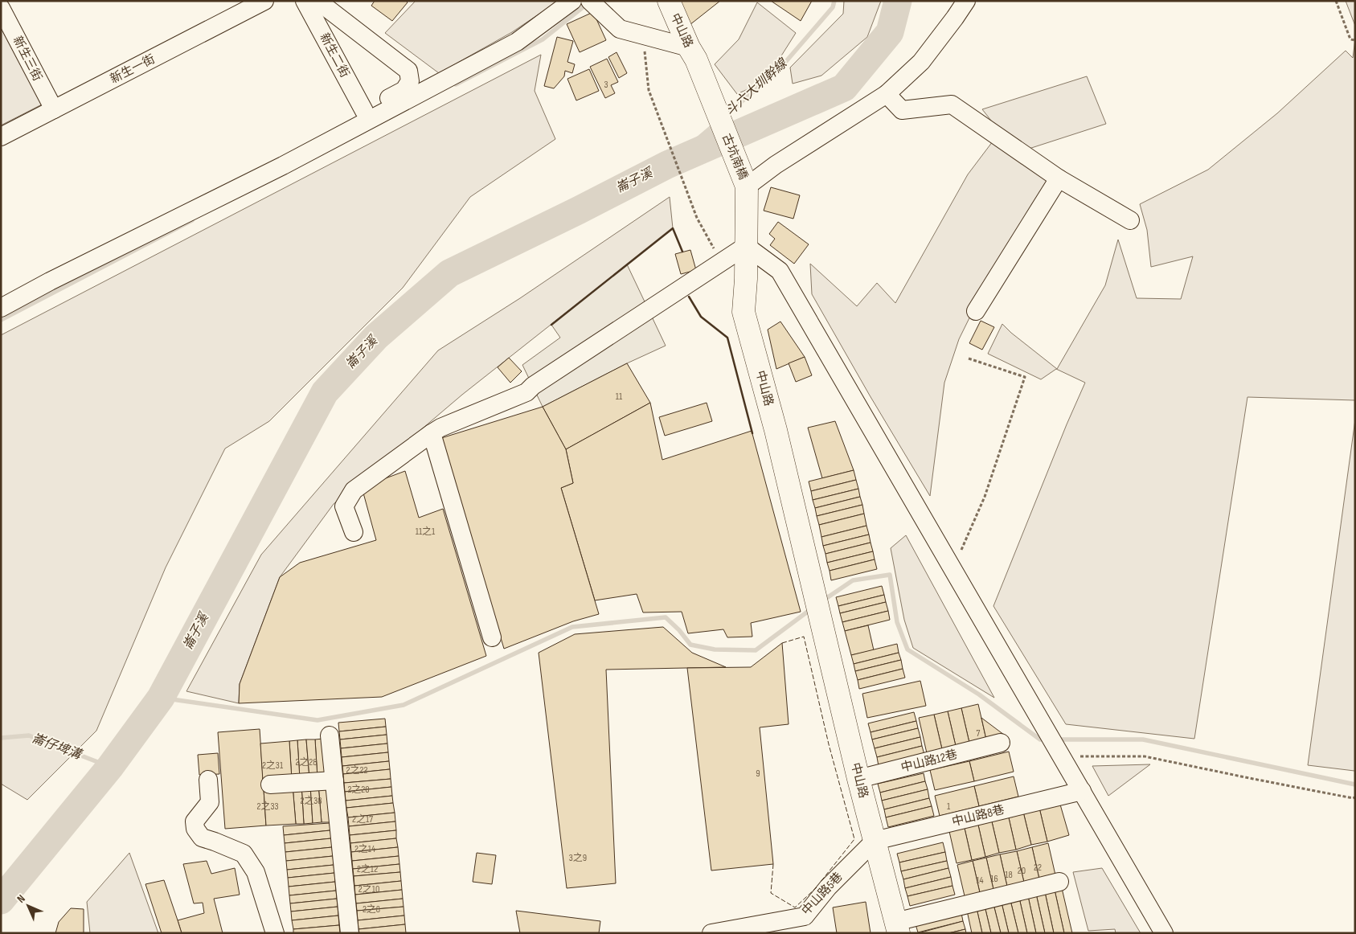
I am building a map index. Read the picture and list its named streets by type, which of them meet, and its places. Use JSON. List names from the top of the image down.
{
  "streets": {
    "main road": ["中山路", "古坑南橋"],
    "street": [
      "新生二街",
      "新生三街",
      "新生一街",
      "中山路12巷",
      "中山路8巷",
      "中山路5巷"
    ]
  },
  "crossings": [
    ["中山路", "古坑南橋"],
    ["中山路", "中山路12巷"],
    ["中山路", "中山路8巷"],
    ["中山路", "中山路5巷"],
    ["新生三街", "新生一街"],
    ["中山路8巷", "中山路5巷"]
  ],
  "water": ["斗六大圳幹線", "崙子溪", "崙仔埤溝"],
  "house_numbers": [
    "3",
    "11",
    "11之1",
    "7",
    "2之28",
    "2之31",
    "2之22",
    "9",
    "2之20",
    "2之38",
    "2之33",
    "1",
    "2之17",
    "2之14",
    "3之9",
    "22",
    "2之12",
    "20",
    "18",
    "16",
    "14",
    "2之10",
    "2之8"
  ],
  "north": "top left"
}
